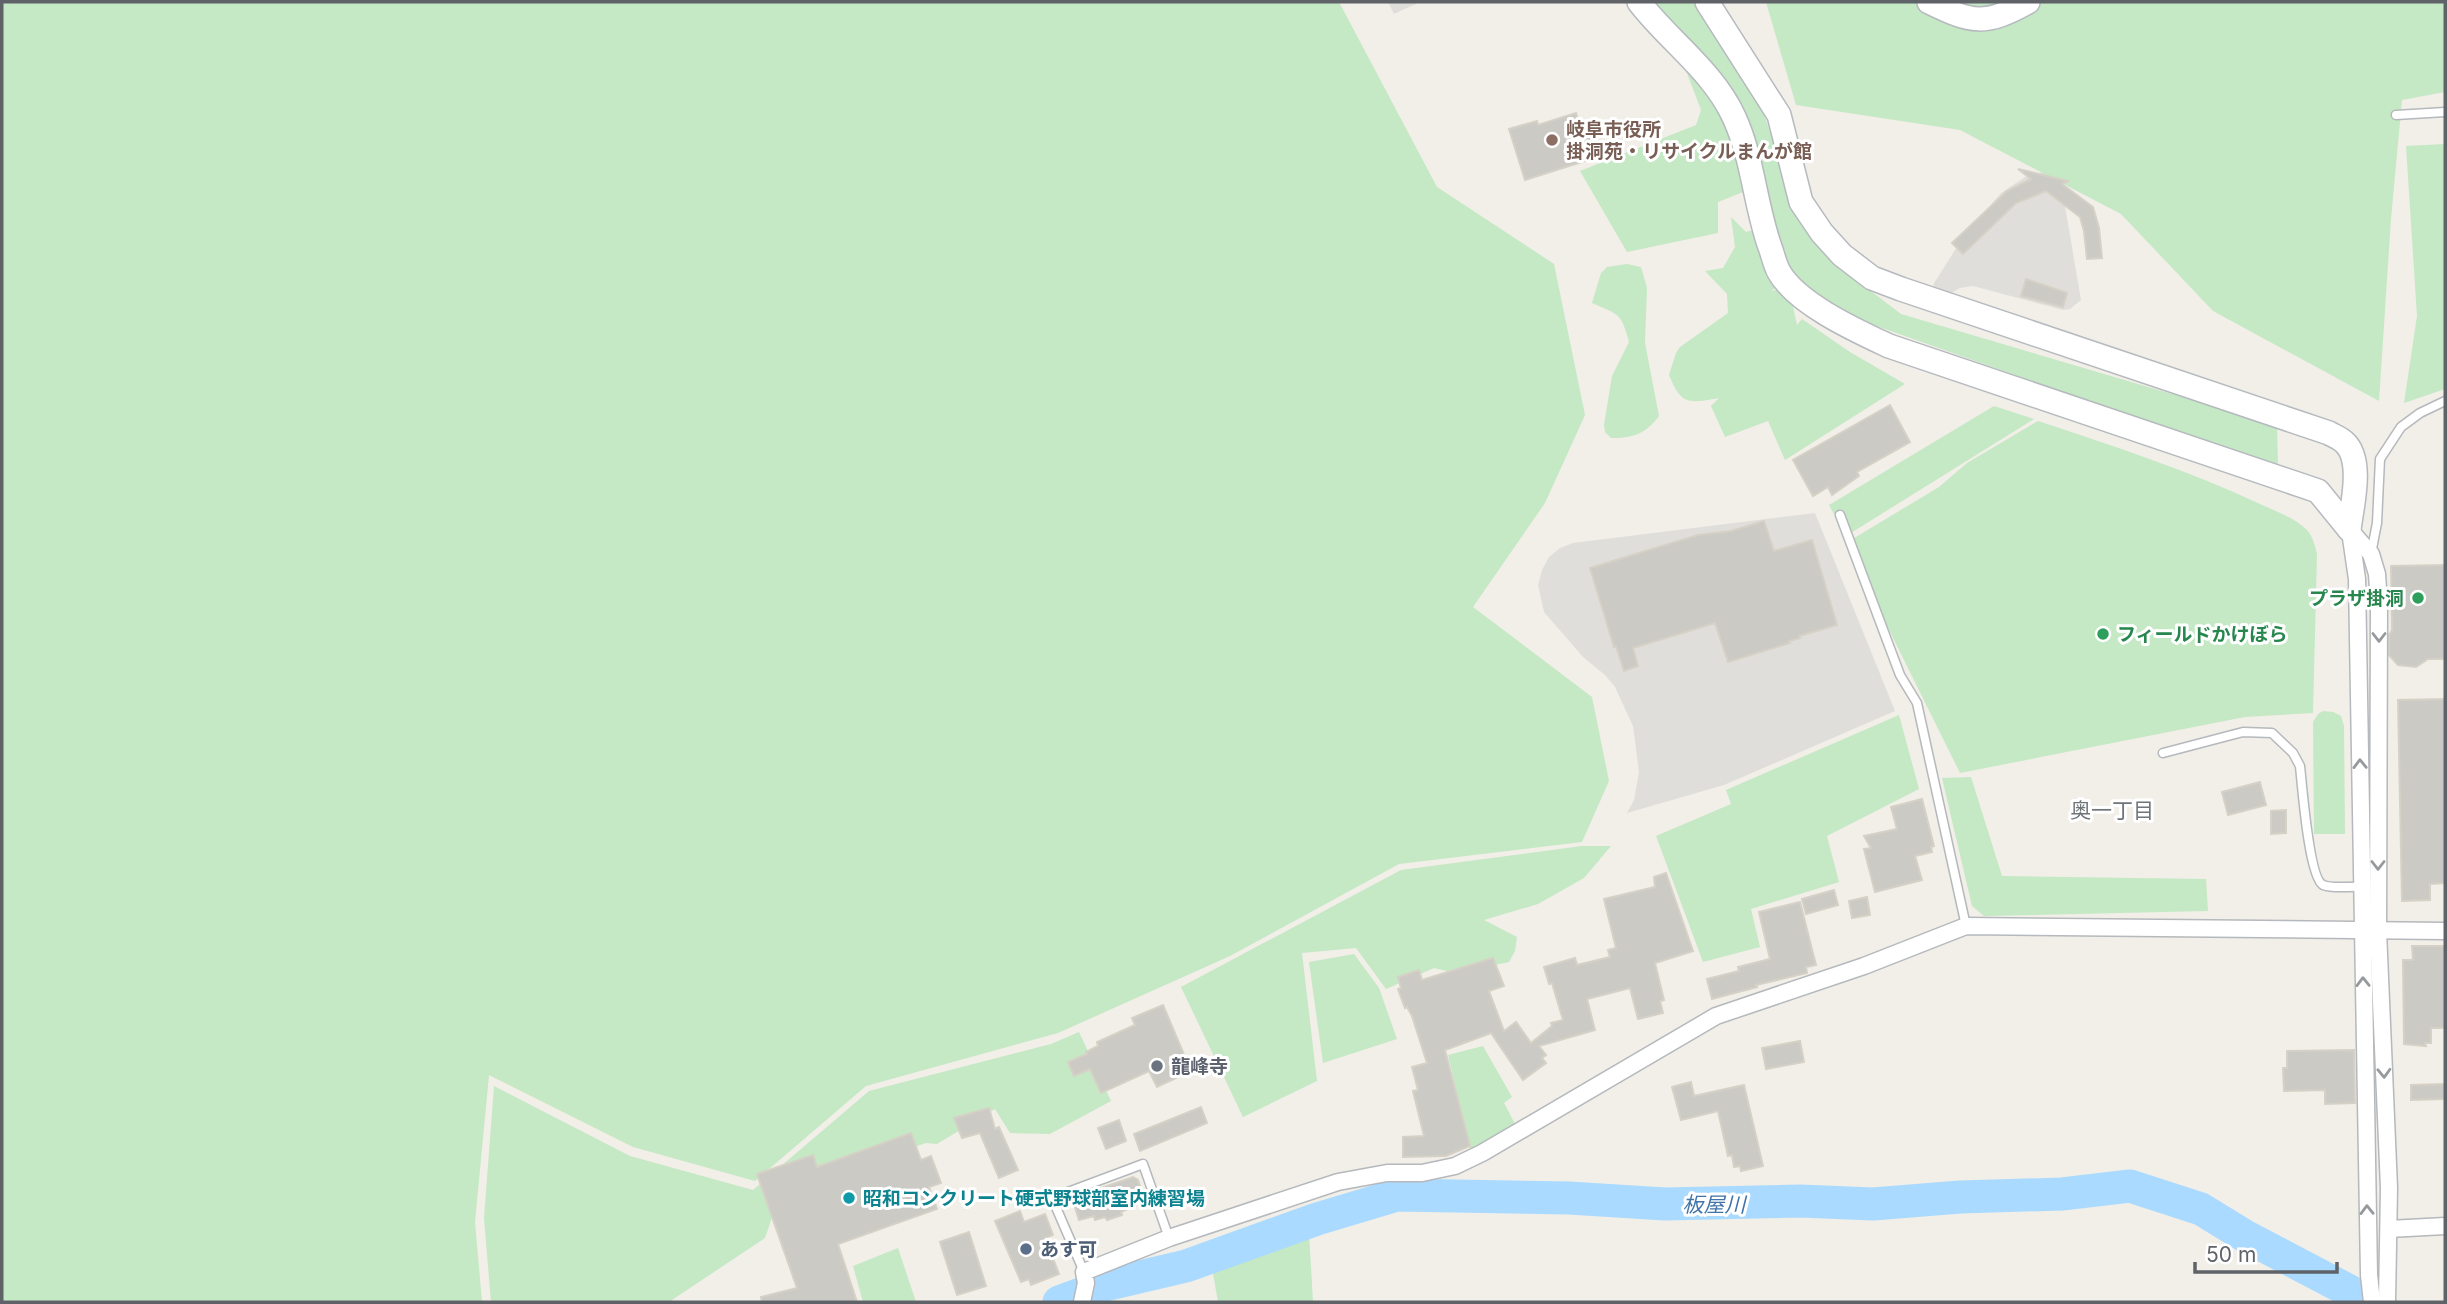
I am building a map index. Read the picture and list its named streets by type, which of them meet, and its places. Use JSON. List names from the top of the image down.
{
  "districts": ["奥一丁目"],
  "water": ["板屋川"],
  "places": [
    "岐阜市役所 掛洞苑・リサイクルまんが館",
    "プラザ掛洞",
    "フィールドかけぼら",
    "龍峰寺",
    "昭和コンクリート硬式野球部室内練習場",
    "あす可"
  ],
  "scale_bar": "50 m"
}
